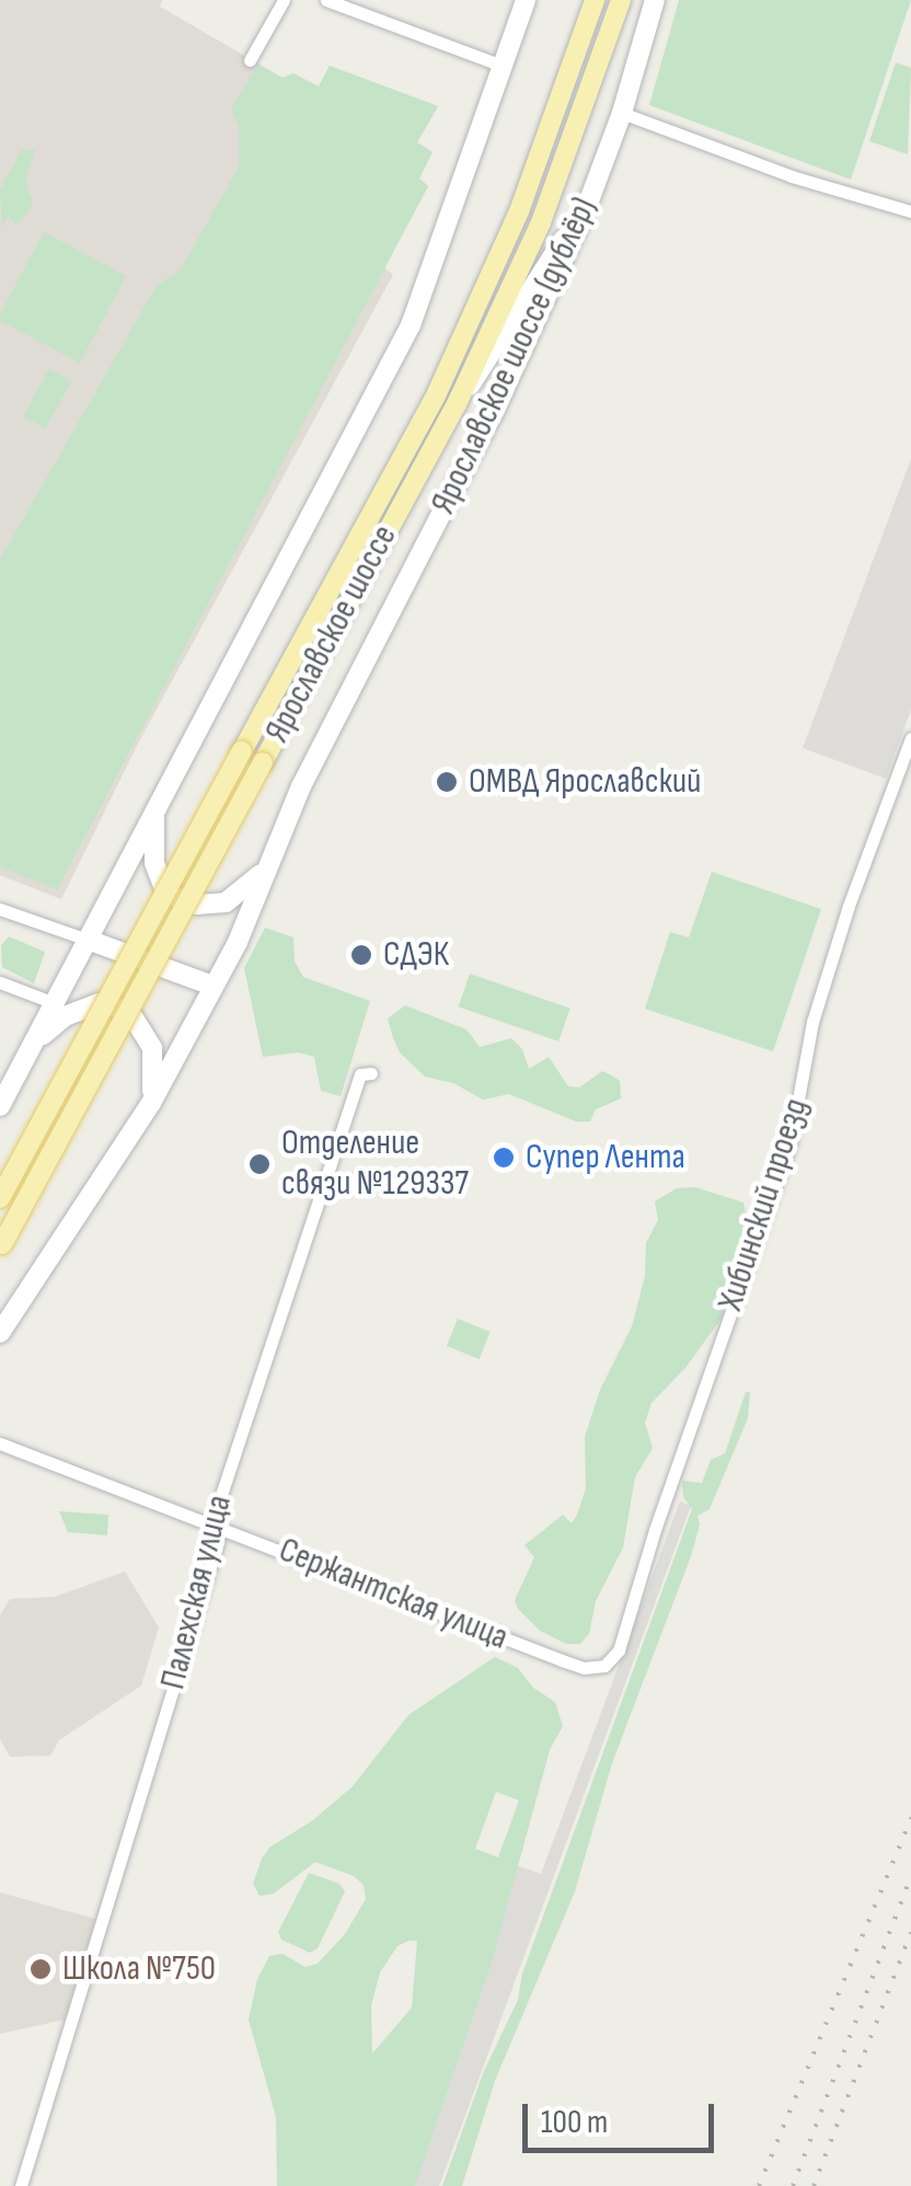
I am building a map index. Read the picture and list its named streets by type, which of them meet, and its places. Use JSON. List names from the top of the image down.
{
  "streets": {
    "main road": ["Ярославское шоссе"],
    "street": [
      "Ярославское шоссе (дублёр)",
      "Хибинский проезд",
      "Палехская улица",
      "Сержантская улица"
    ]
  },
  "crossings": [
    ["Хибинский проезд", "Сержантская улица"],
    ["Палехская улица", "Сержантская улица"]
  ],
  "places": [
    "ОМВД Ярославский",
    "СДЭК",
    "Супер Лента",
    "Отделение связи №129337",
    "Школа №750"
  ],
  "scale_bar": "100 m"
}
